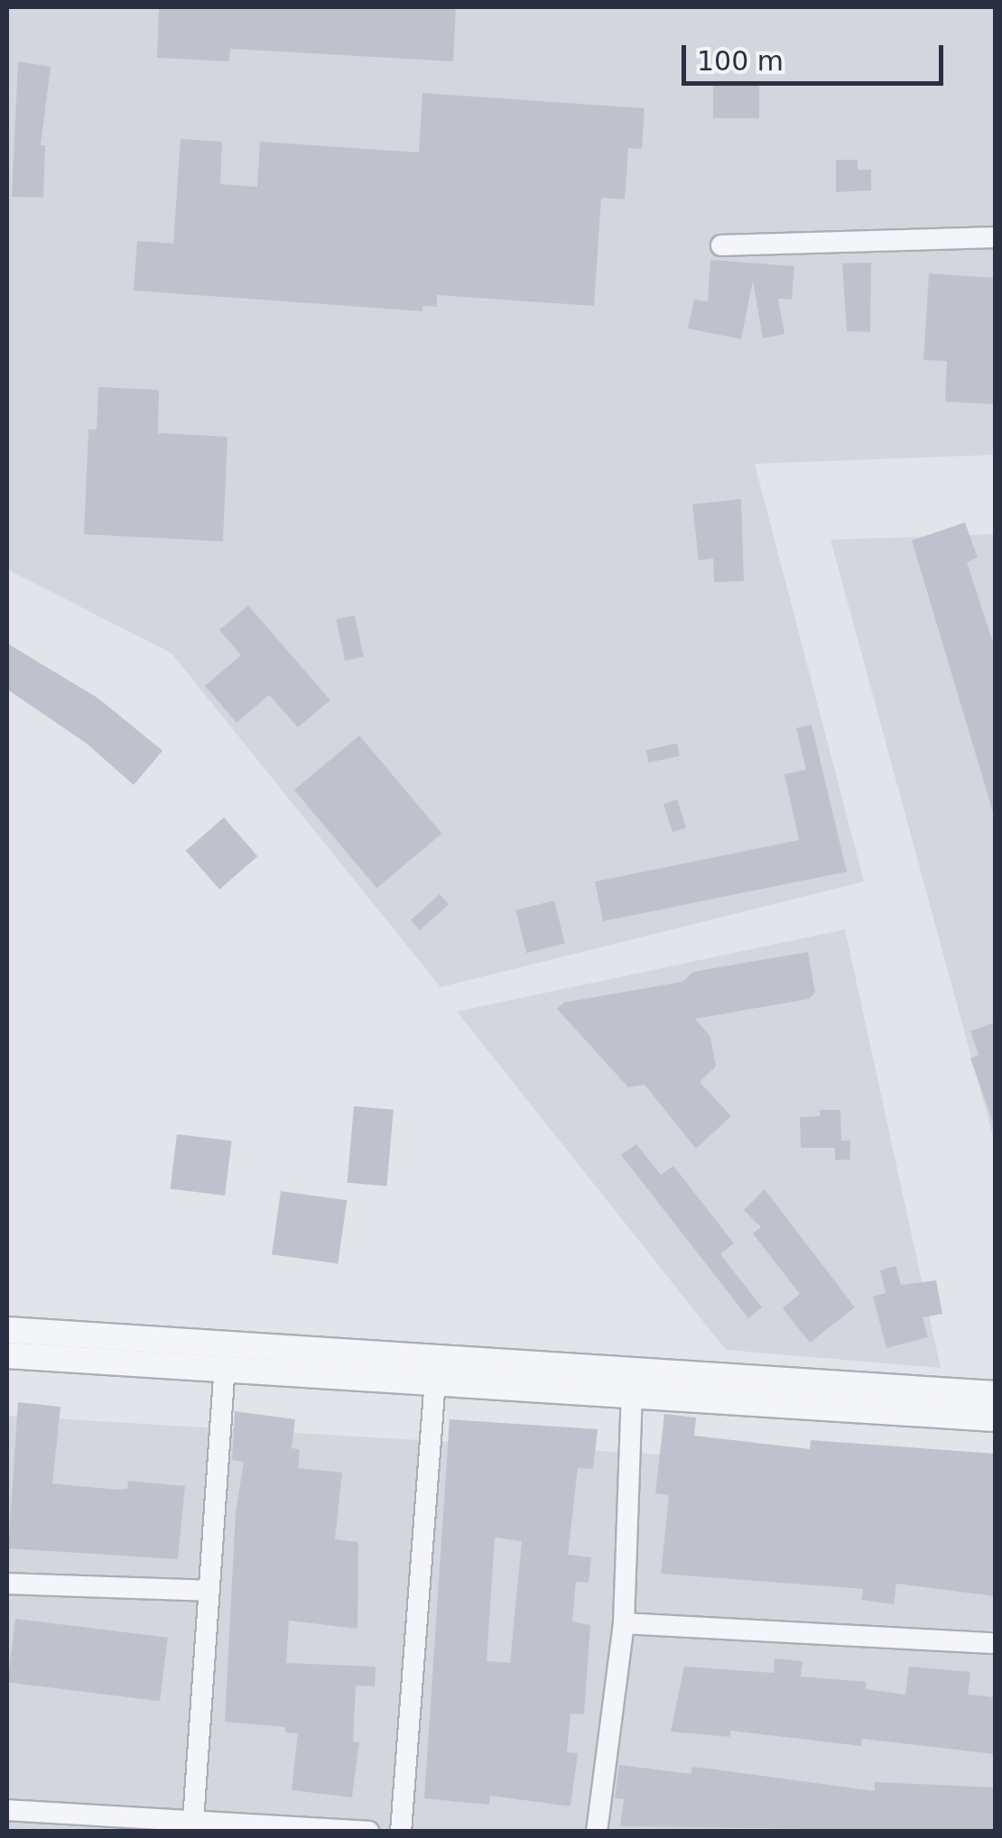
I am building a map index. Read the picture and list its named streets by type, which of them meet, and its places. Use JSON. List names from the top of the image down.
{
  "scale_bar": "100 m"
}
